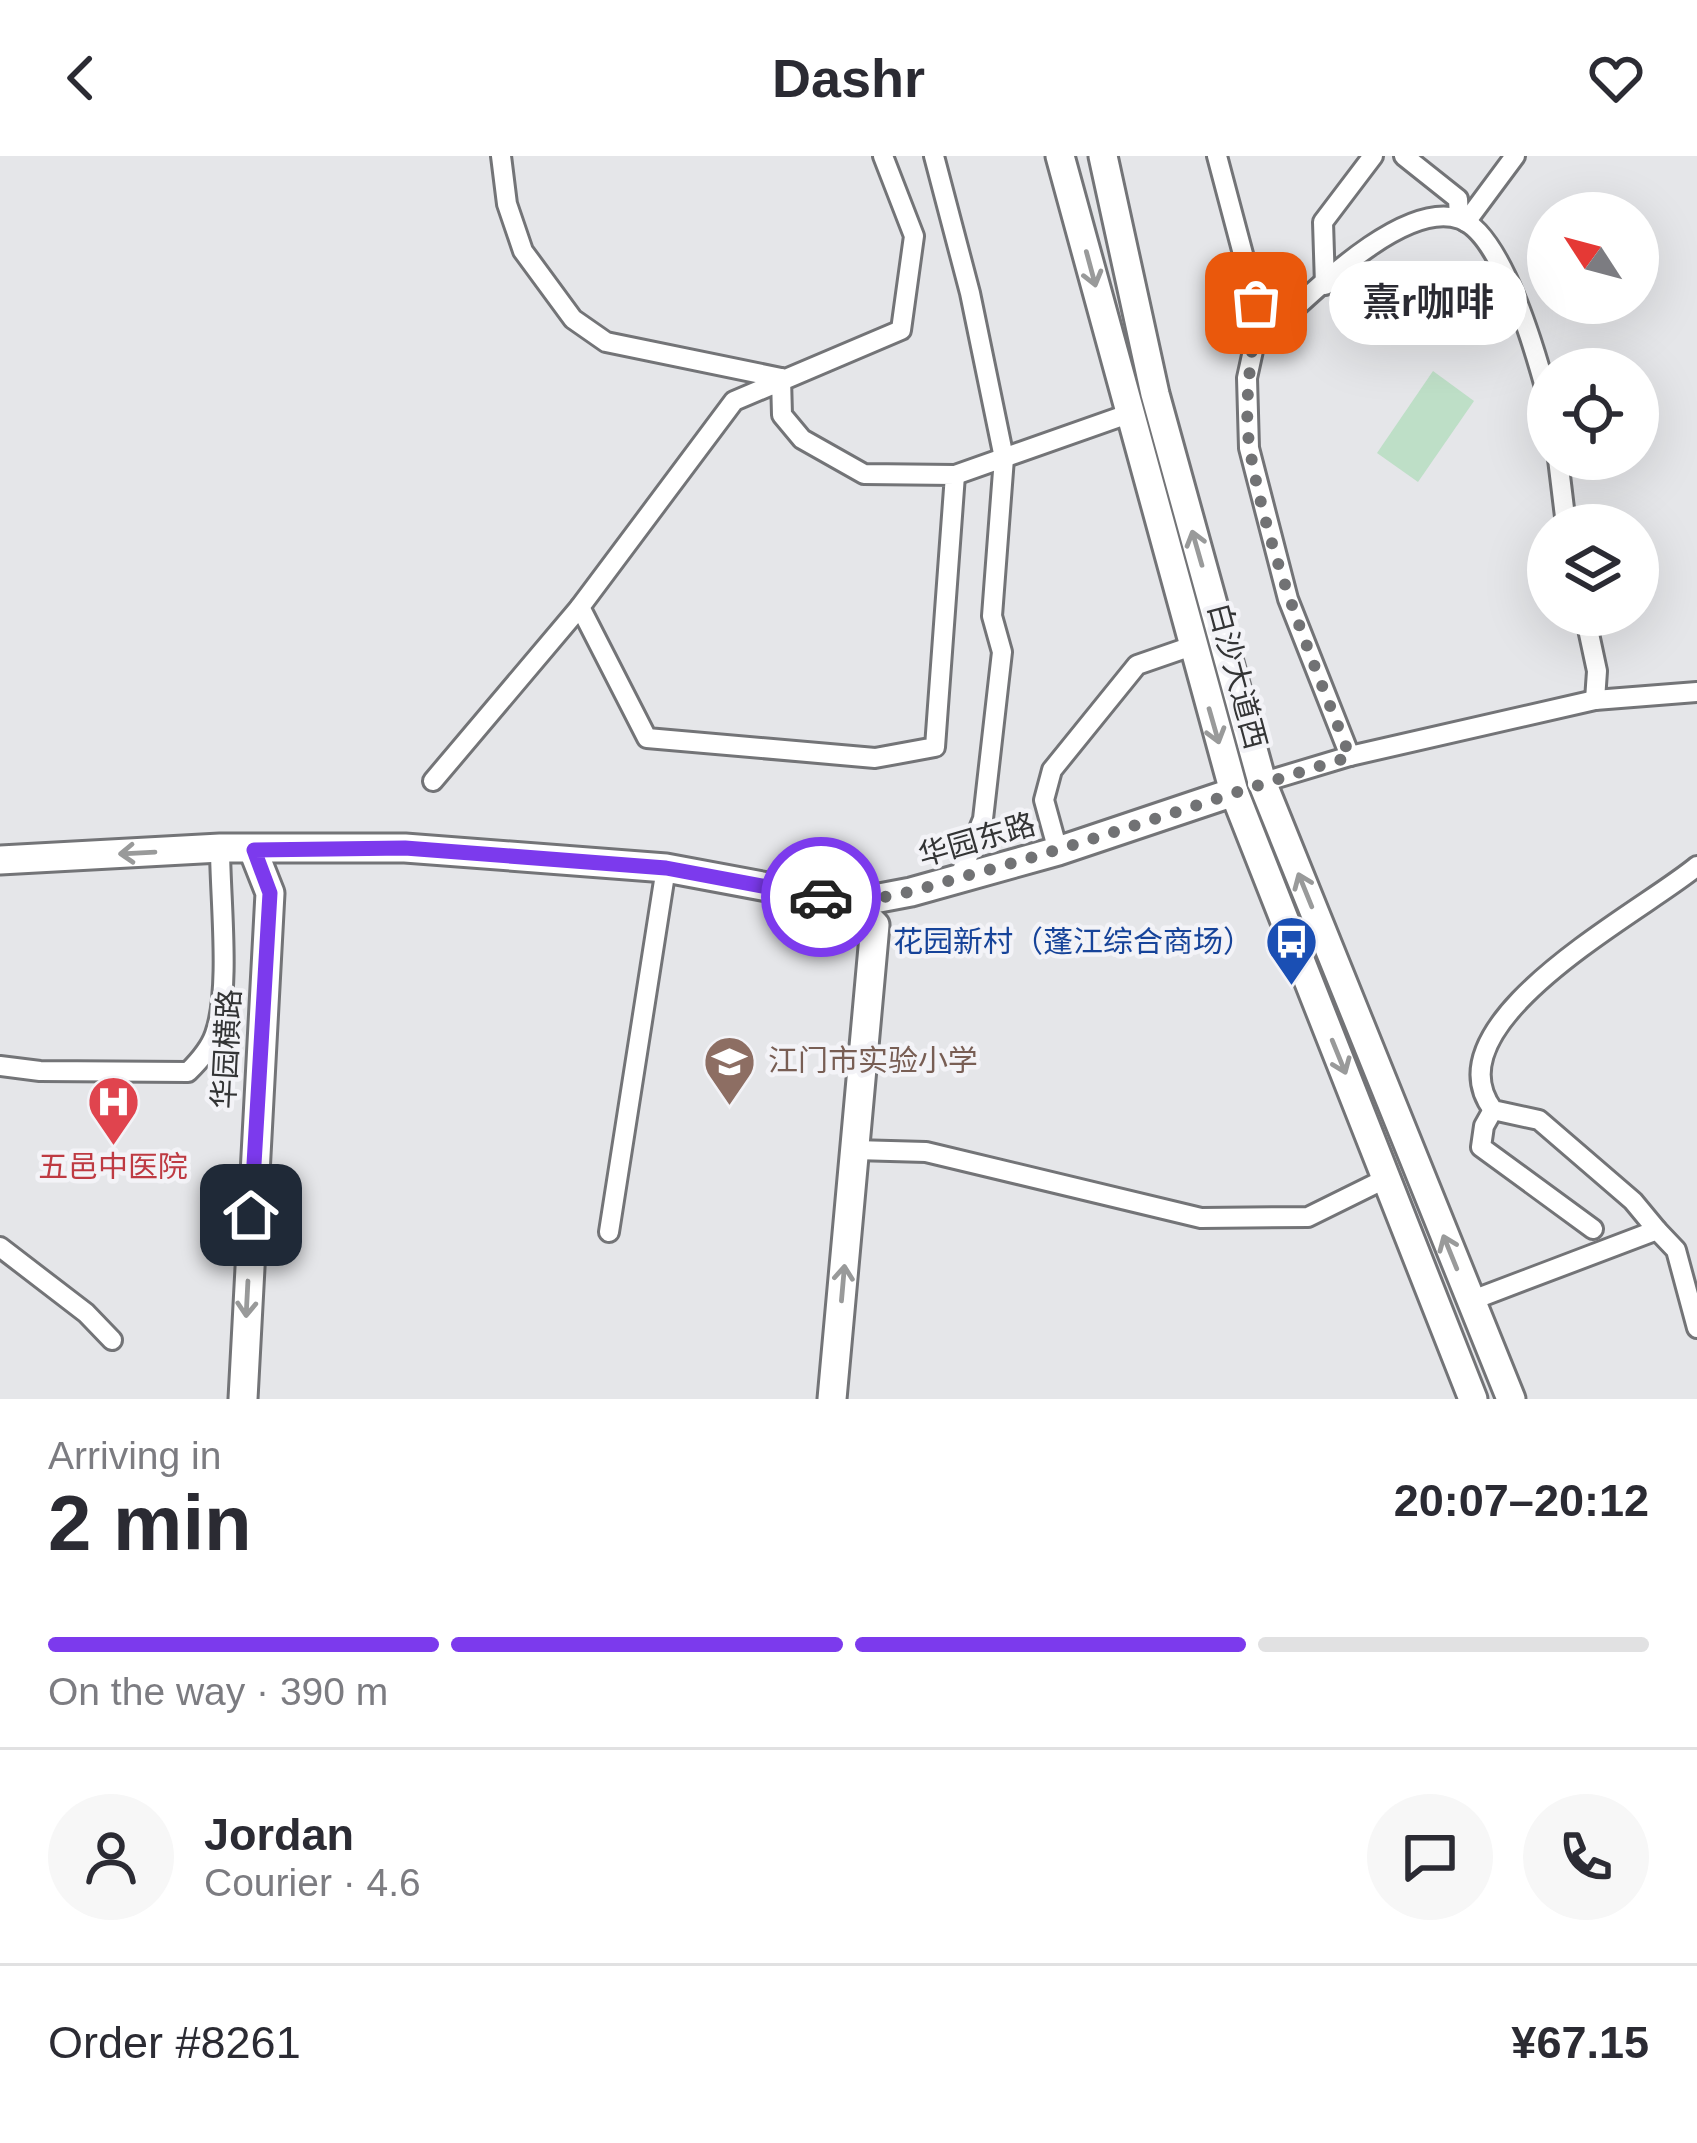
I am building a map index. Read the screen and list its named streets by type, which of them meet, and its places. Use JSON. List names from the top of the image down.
{
  "streets": {
    "main road": ["白沙大道西", "华园东路", "华园横路"]
  },
  "crossings": [
    ["白沙大道西", "华园东路"],
    ["华园东路", "华园横路"]
  ],
  "one_way": ["华园横路"],
  "places": {
    "other": ["熹r咖啡"],
    "bus stop": ["花园新村（蓬江综合商场）"],
    "school or university": ["江门市实验小学"],
    "hospital": ["五邑中医院"]
  },
  "north": "top left",
  "page": {
    "header": "Dashr",
    "bubble": "熹r咖啡",
    "heading": ["2 min", "Arriving in", "20:07–20:12"],
    "panel": [
      "Jordan",
      "Courier · 4.6",
      "Order #8261",
      "¥67.15"
    ],
    "bar": "On the way · 390 m"
  }
}
